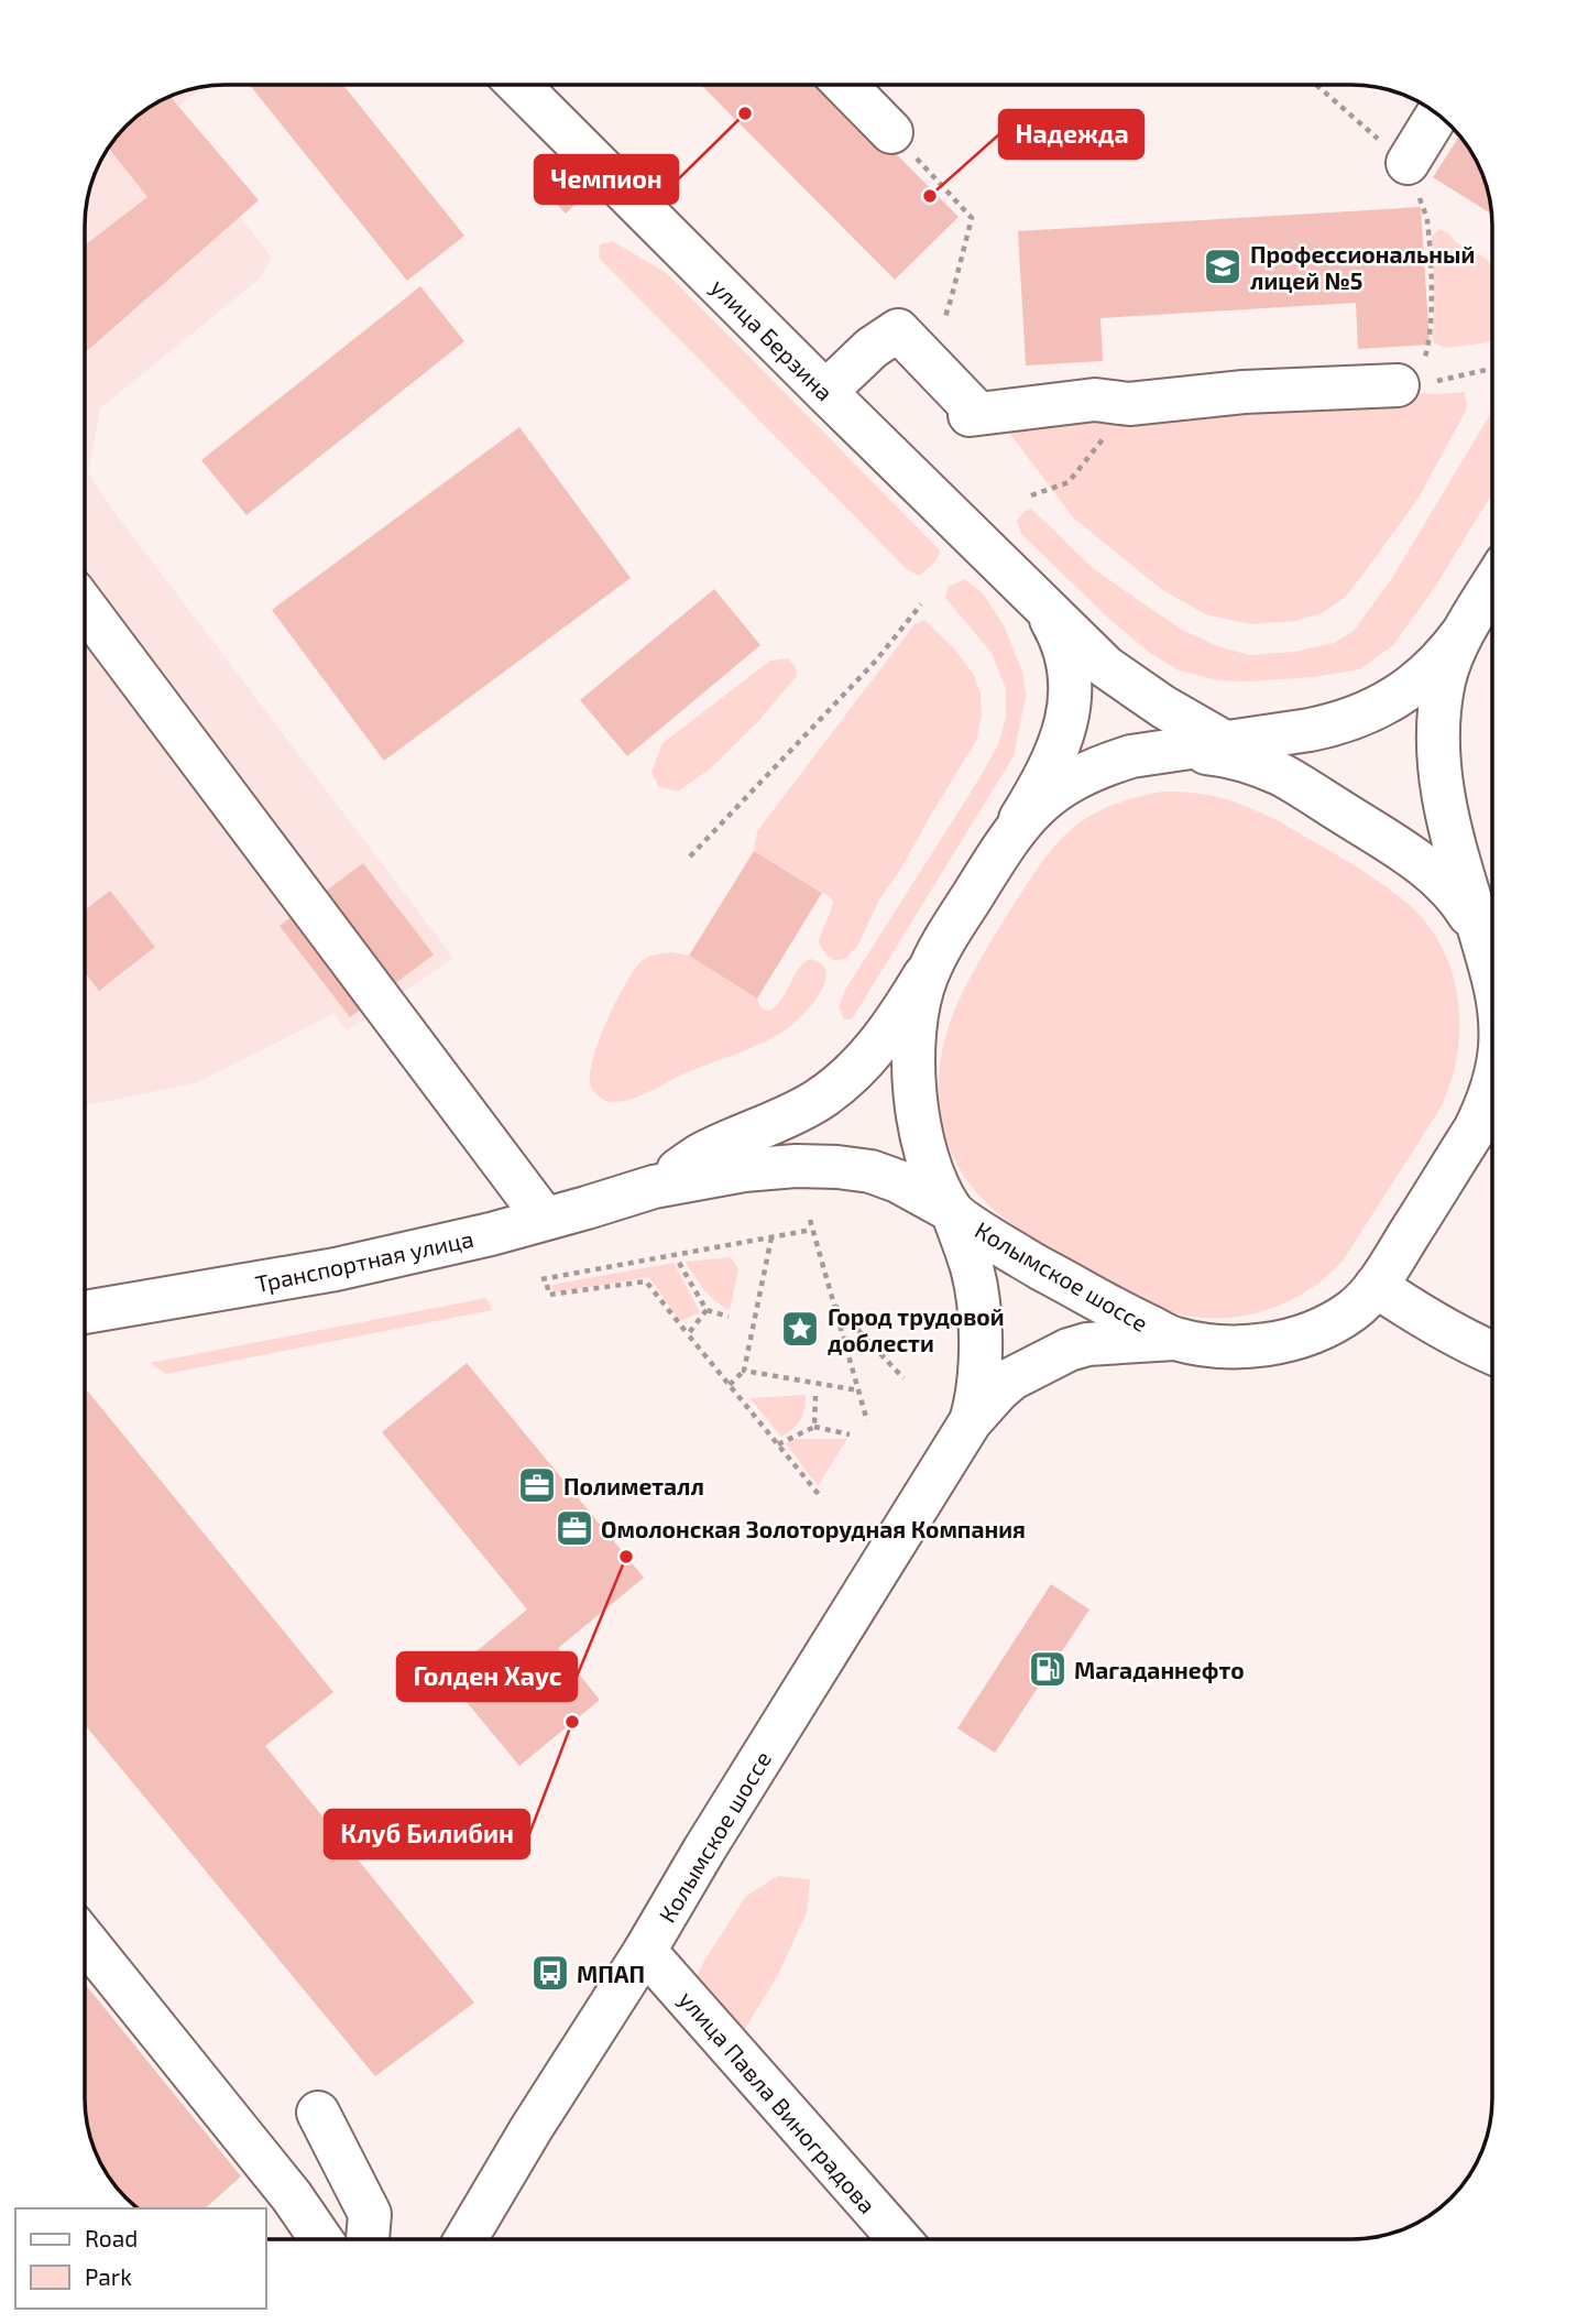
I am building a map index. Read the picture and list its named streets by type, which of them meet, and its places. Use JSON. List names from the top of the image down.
{
  "streets": {
    "main road": [
      "улица Берзина",
      "Транспортная улица",
      "Колымское шоссе",
      "улица Павла Виноградова"
    ]
  },
  "crossings": [
    ["улица Берзина", "Колымское шоссе"],
    ["Транспортная улица", "Колымское шоссе"],
    ["Колымское шоссе", "улица Павла Виноградова"]
  ],
  "places": {
    "other": [
      "Чемпион",
      "Надежда",
      "Голден Хаус",
      "Клуб Билибин"
    ],
    "school or university": ["Профессиональный лицей №5"],
    "place": ["Город трудовой доблести"],
    "office": ["Полиметалл", "Омолонская Золоторудная Компания"],
    "fuel station": ["Магаданнефто"],
    "bus stop": ["МПАП"]
  },
  "legend": ["Road", "Park"]
}
